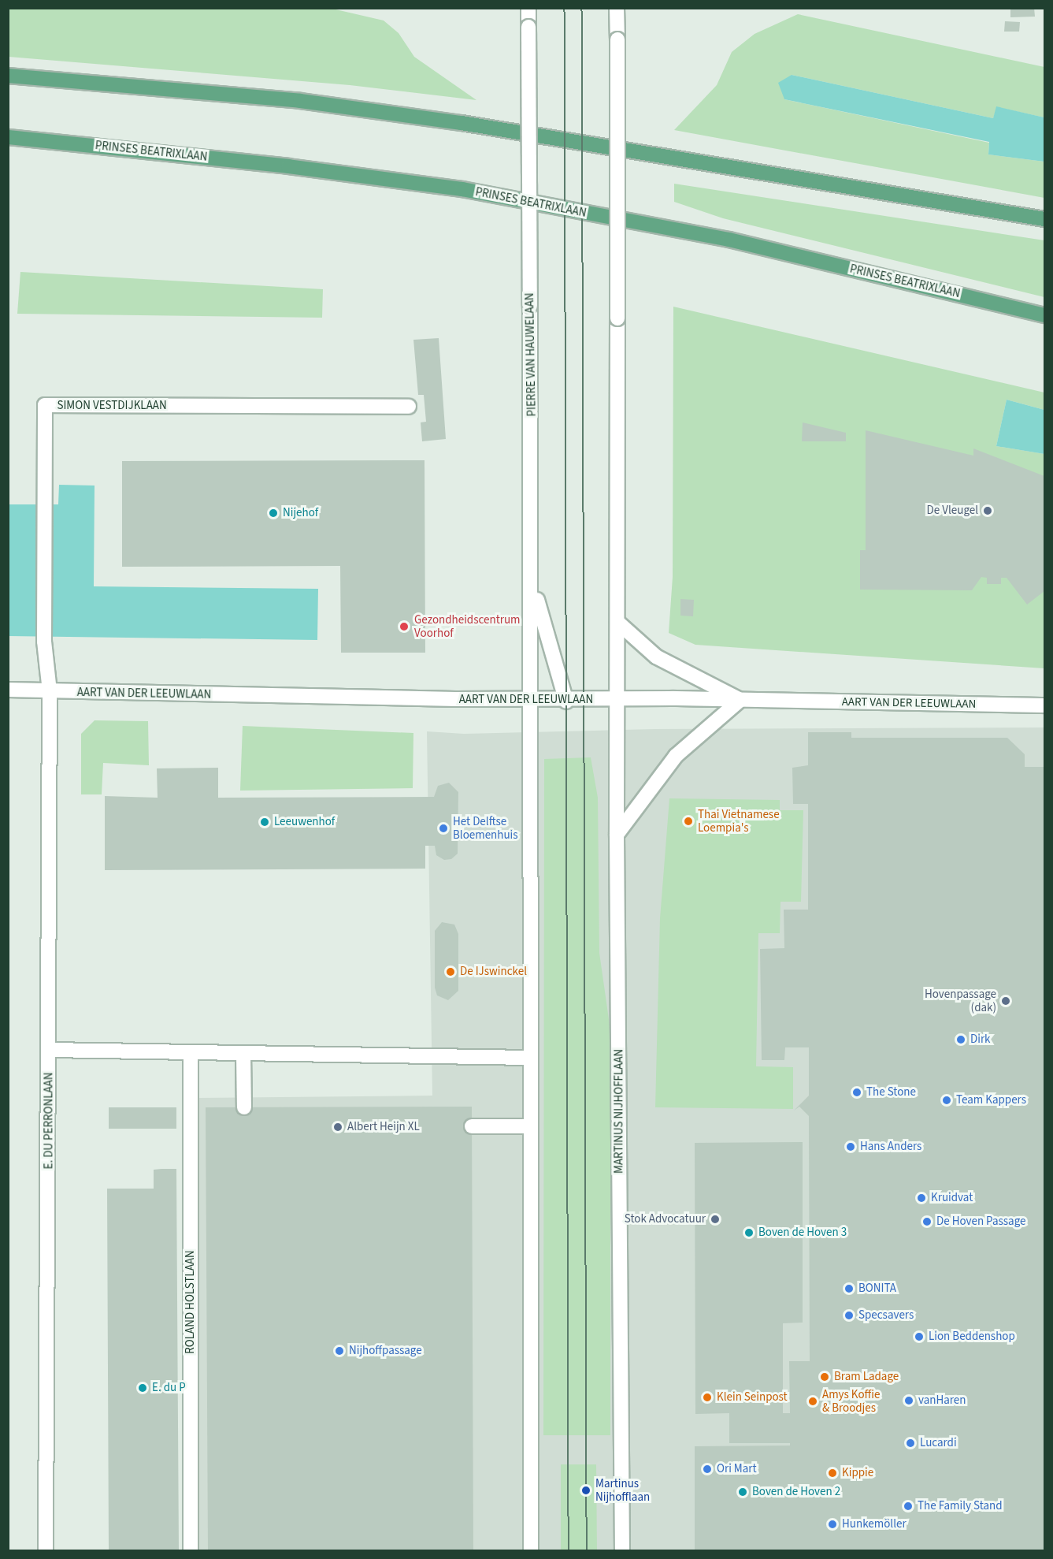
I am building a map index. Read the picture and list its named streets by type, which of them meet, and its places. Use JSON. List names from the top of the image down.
{
  "streets": {
    "main road": ["PRINSES BEATRIXLAAN"],
    "street": [
      "PIERRE VAN HAUWELAAN",
      "SIMON VESTDIJKLAAN",
      "AART VAN DER LEEUWLAAN",
      "MARTINUS NIJHOFFLAAN",
      "E. DU PERRONLAAN",
      "ROLAND HOLSTLAAN"
    ]
  },
  "crossings": [
    ["PIERRE VAN HAUWELAAN", "AART VAN DER LEEUWLAAN"],
    ["SIMON VESTDIJKLAAN", "AART VAN DER LEEUWLAAN"],
    ["SIMON VESTDIJKLAAN", "E. DU PERRONLAAN"],
    ["AART VAN DER LEEUWLAAN", "MARTINUS NIJHOFFLAAN"],
    ["AART VAN DER LEEUWLAAN", "E. DU PERRONLAAN"]
  ],
  "places": [
    "De Vleugel",
    "Nijehof",
    "Gezondheidscentrum Voorhof",
    "Thai Vietnamese Loempia's",
    "Leeuwenhof",
    "Het Delftse Bloemenhuis",
    "De IJswinckel",
    "Hovenpassage (dak)",
    "Dirk",
    "The Stone",
    "Team Kappers",
    "Albert Heijn XL",
    "Hans Anders",
    "Kruidvat",
    "Stok Advocatuur",
    "De Hoven Passage",
    "Boven de Hoven 3",
    "BONITA",
    "Specsavers",
    "Lion Beddenshop",
    "Nijhoffpassage",
    "Bram Ladage",
    "E. du P",
    "Klein Seinpost",
    "vanHaren",
    "Amys Koffie & Broodjes",
    "Lucardi",
    "Ori Mart",
    "Kippie",
    "Martinus Nijhofflaan",
    "Boven de Hoven 2",
    "The Family Stand",
    "Hunkemöller"
  ]
}
